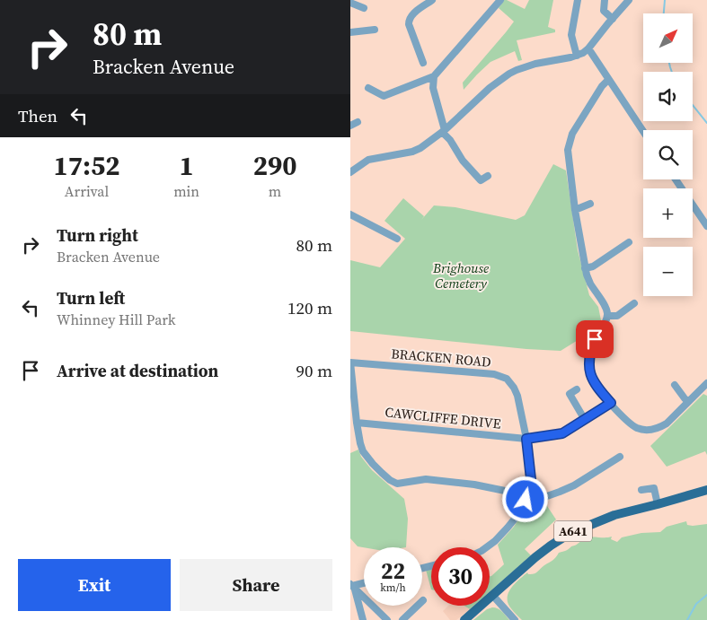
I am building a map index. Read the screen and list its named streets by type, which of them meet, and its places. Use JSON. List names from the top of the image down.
{
  "streets": {
    "main road": ["A641"],
    "street": ["BRACKEN ROAD", "CAWCLIFFE DRIVE"]
  },
  "crossings": [
    ["BRACKEN ROAD", "CAWCLIFFE DRIVE"]
  ],
  "parks": ["Brighouse Cemetery"],
  "north": "top right",
  "page": {
    "turn": ["80 m", "Bracken Avenue"],
    "map_buttons": ["+", "−"],
    "then": "Then",
    "eta": [
      "17:52",
      "Arrival",
      "1",
      "min",
      "290",
      "m"
    ],
    "list": [
      {
        "name": "Turn right",
        "note": "Bracken Avenue",
        "value": "80 m"
      },
      {
        "name": "Turn left",
        "note": "Whinney Hill Park",
        "value": "120 m"
      },
      {
        "name": "Arrive at destination",
        "value": "90 m"
      }
    ],
    "speed": "22 km/h",
    "limit": "30",
    "buttons": ["Exit", "Share"]
  }
}
